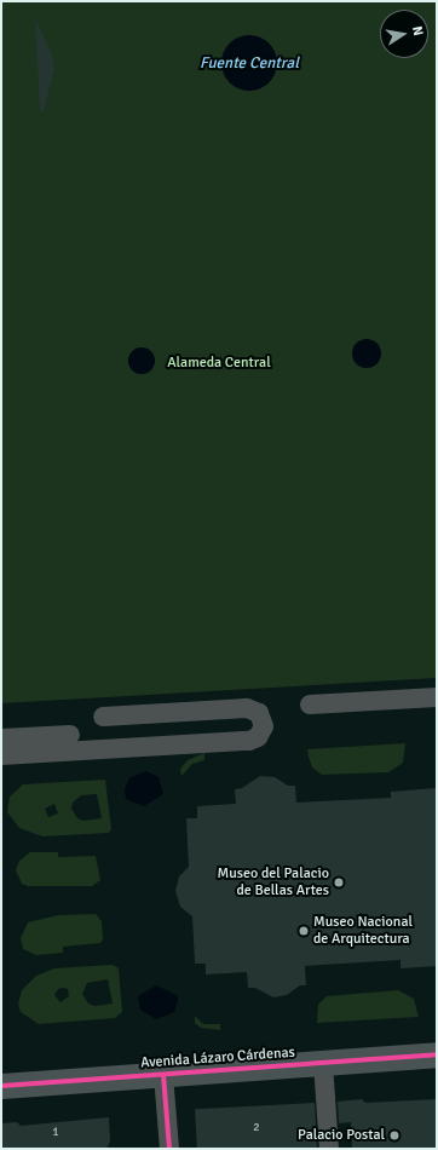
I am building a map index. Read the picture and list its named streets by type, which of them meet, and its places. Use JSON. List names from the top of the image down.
{
  "streets": {
    "main road": ["Avenida Lázaro Cárdenas"]
  },
  "water": ["Fuente Central"],
  "parks": ["Alameda Central"],
  "places": ["Museo del Palacio de Bellas Artes", "Museo Nacional de Arquitectura", "Palacio Postal"],
  "house_numbers": ["2", "1"],
  "north": "right"
}
